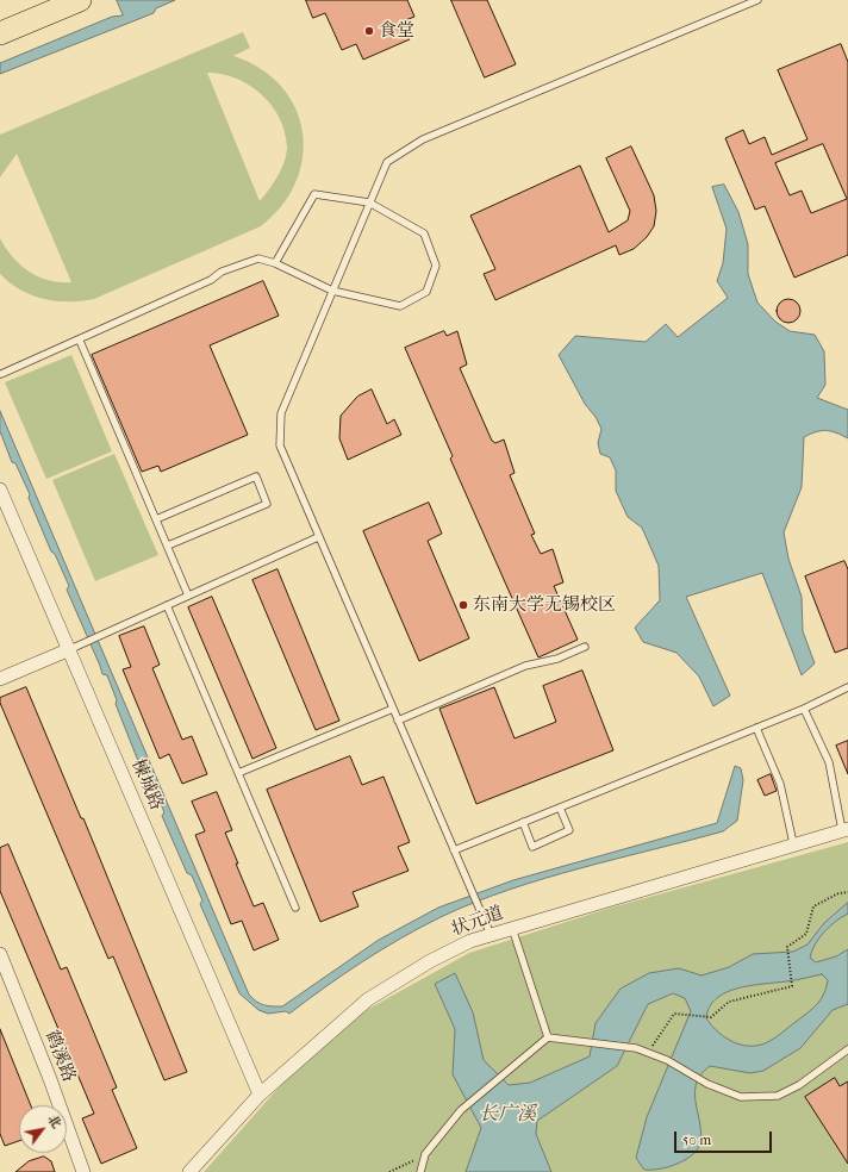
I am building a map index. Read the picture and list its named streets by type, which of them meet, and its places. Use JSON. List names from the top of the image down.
{
  "streets": {
    "street": ["楝城路", "状元道", "鹤溪路"]
  },
  "crossings": [
    ["楝城路", "状元道"]
  ],
  "water": ["长广溪"],
  "places": ["食堂", "东南大学无锡校区"],
  "scale_bar": "50 m",
  "north": "top right"
}
